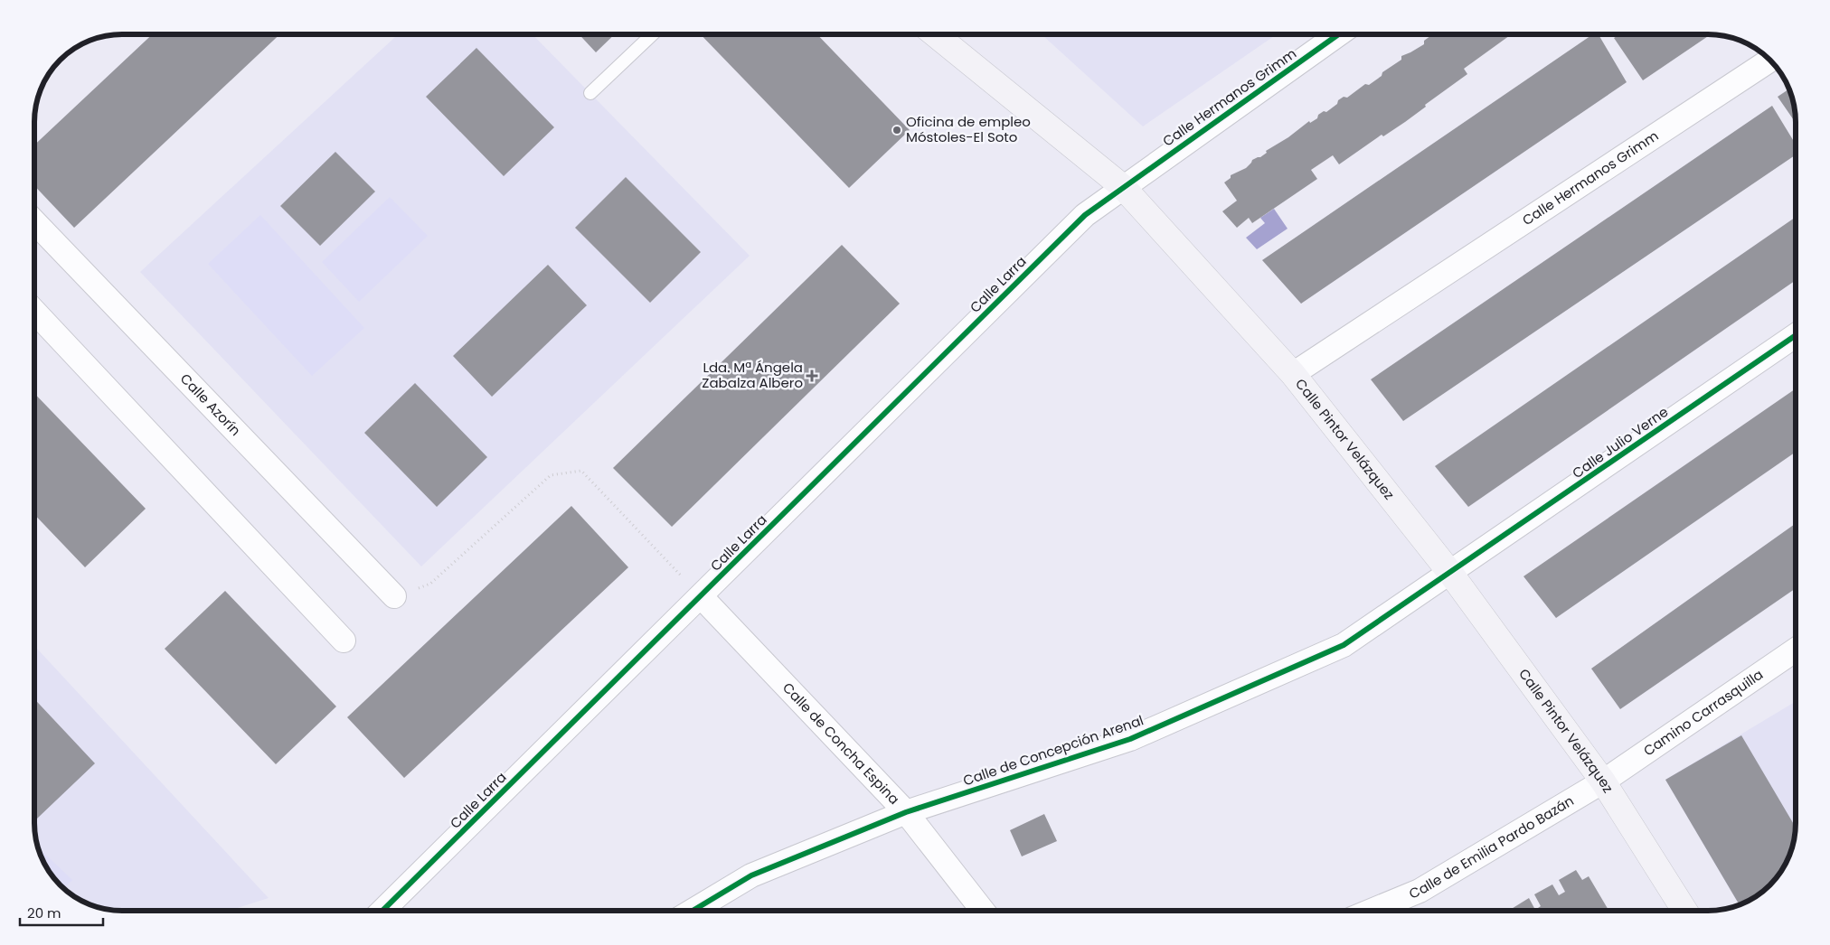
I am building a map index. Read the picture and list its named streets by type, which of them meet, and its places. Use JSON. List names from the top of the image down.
{
  "streets": {
    "street": [
      "Calle Hermanos Grimm",
      "Calle Larra",
      "Calle Azorín",
      "Calle Pintor Velázquez",
      "Calle Julio Verne",
      "Camino Carrasquilla",
      "Calle de Concha Espina",
      "Calle de Concepción Arenal",
      "Calle de Emilia Pardo Bazán"
    ]
  },
  "crossings": [
    ["Calle Hermanos Grimm", "Calle Larra"],
    ["Calle Hermanos Grimm", "Calle Pintor Velázquez"],
    ["Calle Larra", "Calle Pintor Velázquez"],
    ["Calle Larra", "Calle de Concha Espina"],
    ["Calle Pintor Velázquez", "Calle Julio Verne"],
    ["Calle Pintor Velázquez", "Camino Carrasquilla"],
    ["Calle Pintor Velázquez", "Calle de Concepción Arenal"],
    ["Calle Pintor Velázquez", "Calle de Emilia Pardo Bazán"],
    ["Calle Julio Verne", "Calle de Concepción Arenal"],
    ["Camino Carrasquilla", "Calle de Emilia Pardo Bazán"],
    ["Calle de Concha Espina", "Calle de Concepción Arenal"]
  ],
  "places": {
    "other": ["Oficina de empleo Móstoles-El Soto"],
    "health": ["Lda. Mª Ángela Zabalza Albero"]
  },
  "scale_bar": "20 m"
}
